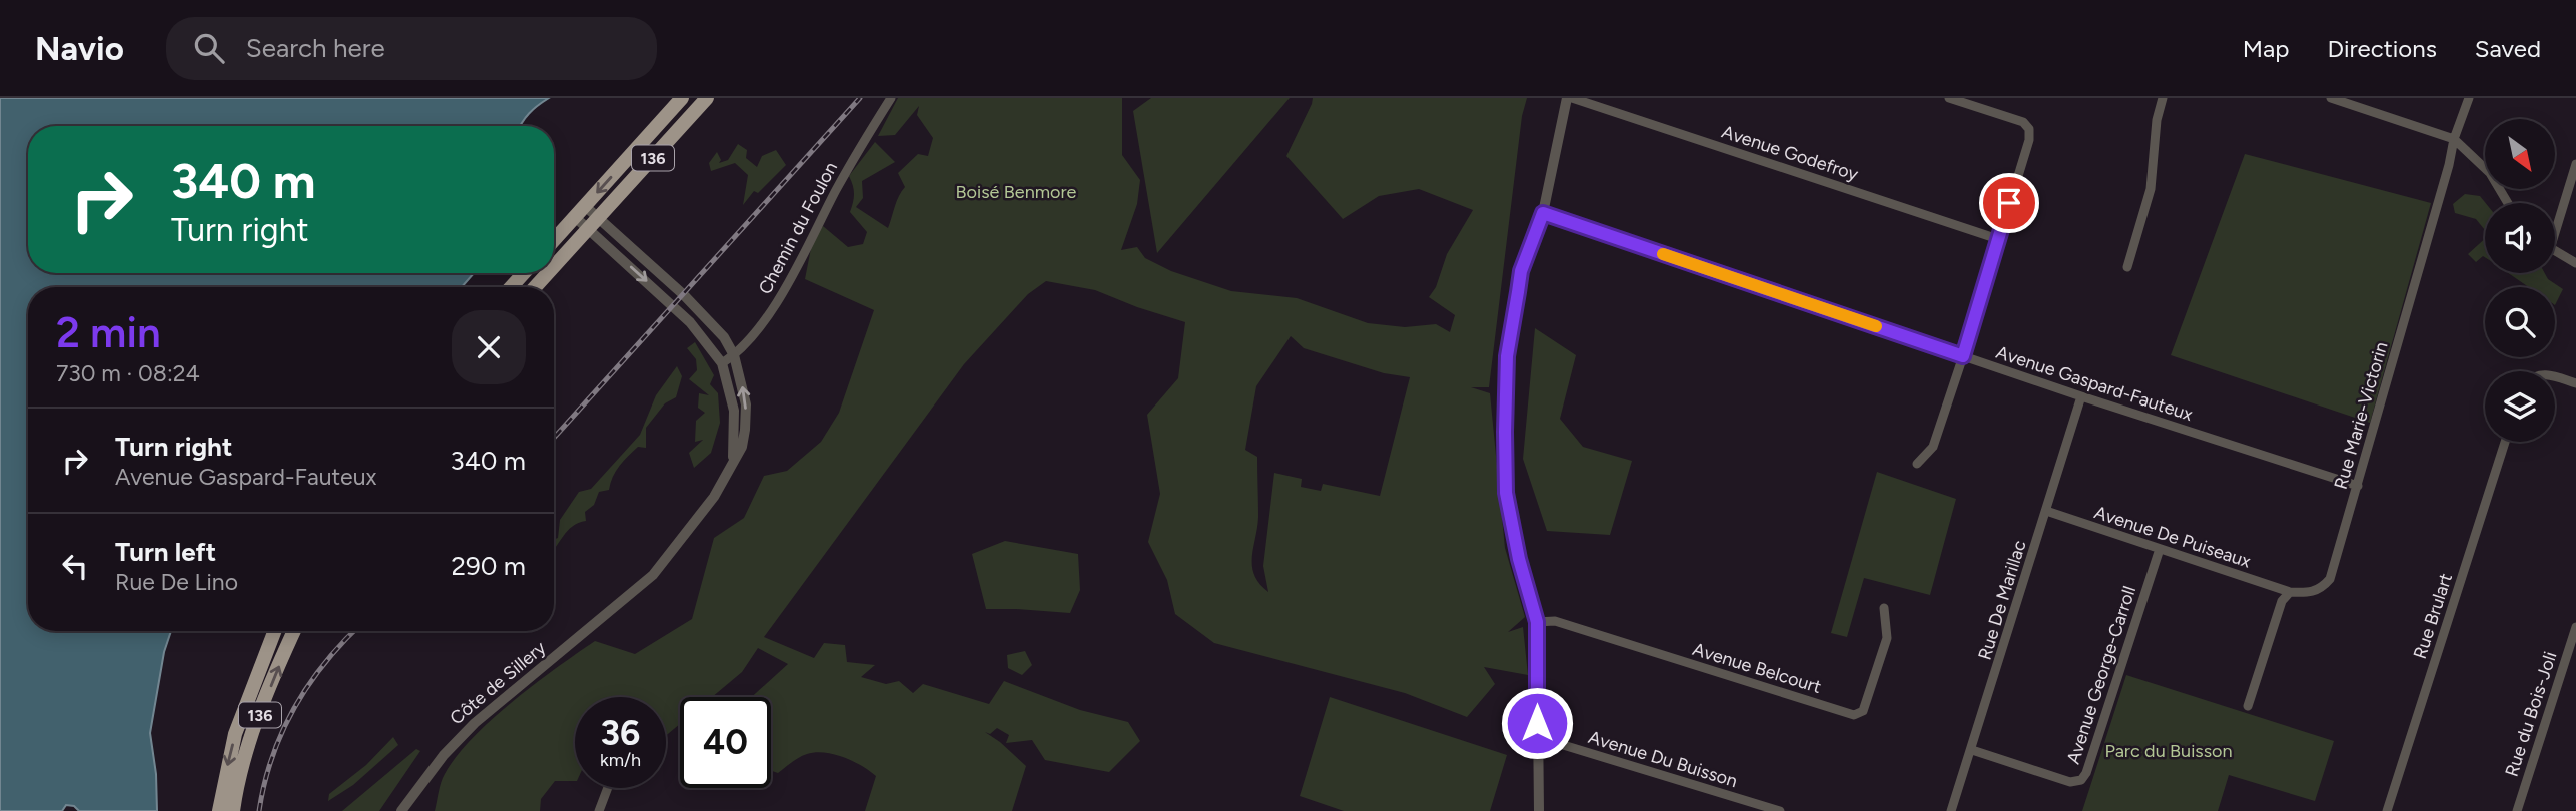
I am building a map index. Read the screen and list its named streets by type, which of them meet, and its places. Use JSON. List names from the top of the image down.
{
  "streets": {
    "main road": ["136"],
    "street": [
      "Avenue Godefroy",
      "Chemin du Foulon",
      "Avenue Gaspard-Fauteux",
      "Rue Marie-Victorin",
      "Avenue De Puiseaux",
      "Rue De Marillac",
      "Rue Brulart",
      "Avenue Belcourt",
      "Avenue George-Carroll",
      "Côte de Sillery",
      "Rue du Bois-Joli",
      "Avenue Du Buisson"
    ]
  },
  "crossings": [
    ["136", "Côte de Sillery"],
    ["Chemin du Foulon", "Côte de Sillery"],
    ["Avenue Gaspard-Fauteux", "Rue Marie-Victorin"],
    ["Avenue Gaspard-Fauteux", "Rue De Marillac"],
    ["Rue Marie-Victorin", "Avenue De Puiseaux"],
    ["Avenue De Puiseaux", "Rue De Marillac"],
    ["Avenue De Puiseaux", "Avenue George-Carroll"],
    ["Rue De Marillac", "Avenue George-Carroll"]
  ],
  "parks": ["Boisé Benmore", "Parc du Buisson"],
  "north": "bottom right",
  "page": {
    "header": "Navio",
    "search": "Search here",
    "nav": ["Map", "Directions", "Saved"],
    "turn": ["340 m", "Turn right"],
    "heading": ["2 min", "730 m · 08:24"],
    "list": [
      {
        "name": "Turn right",
        "note": "Avenue Gaspard-Fauteux",
        "value": "340 m"
      },
      {
        "name": "Turn left",
        "note": "Rue De Lino",
        "value": "290 m"
      }
    ],
    "speed": "36 km/h",
    "limit": "40"
  }
}
